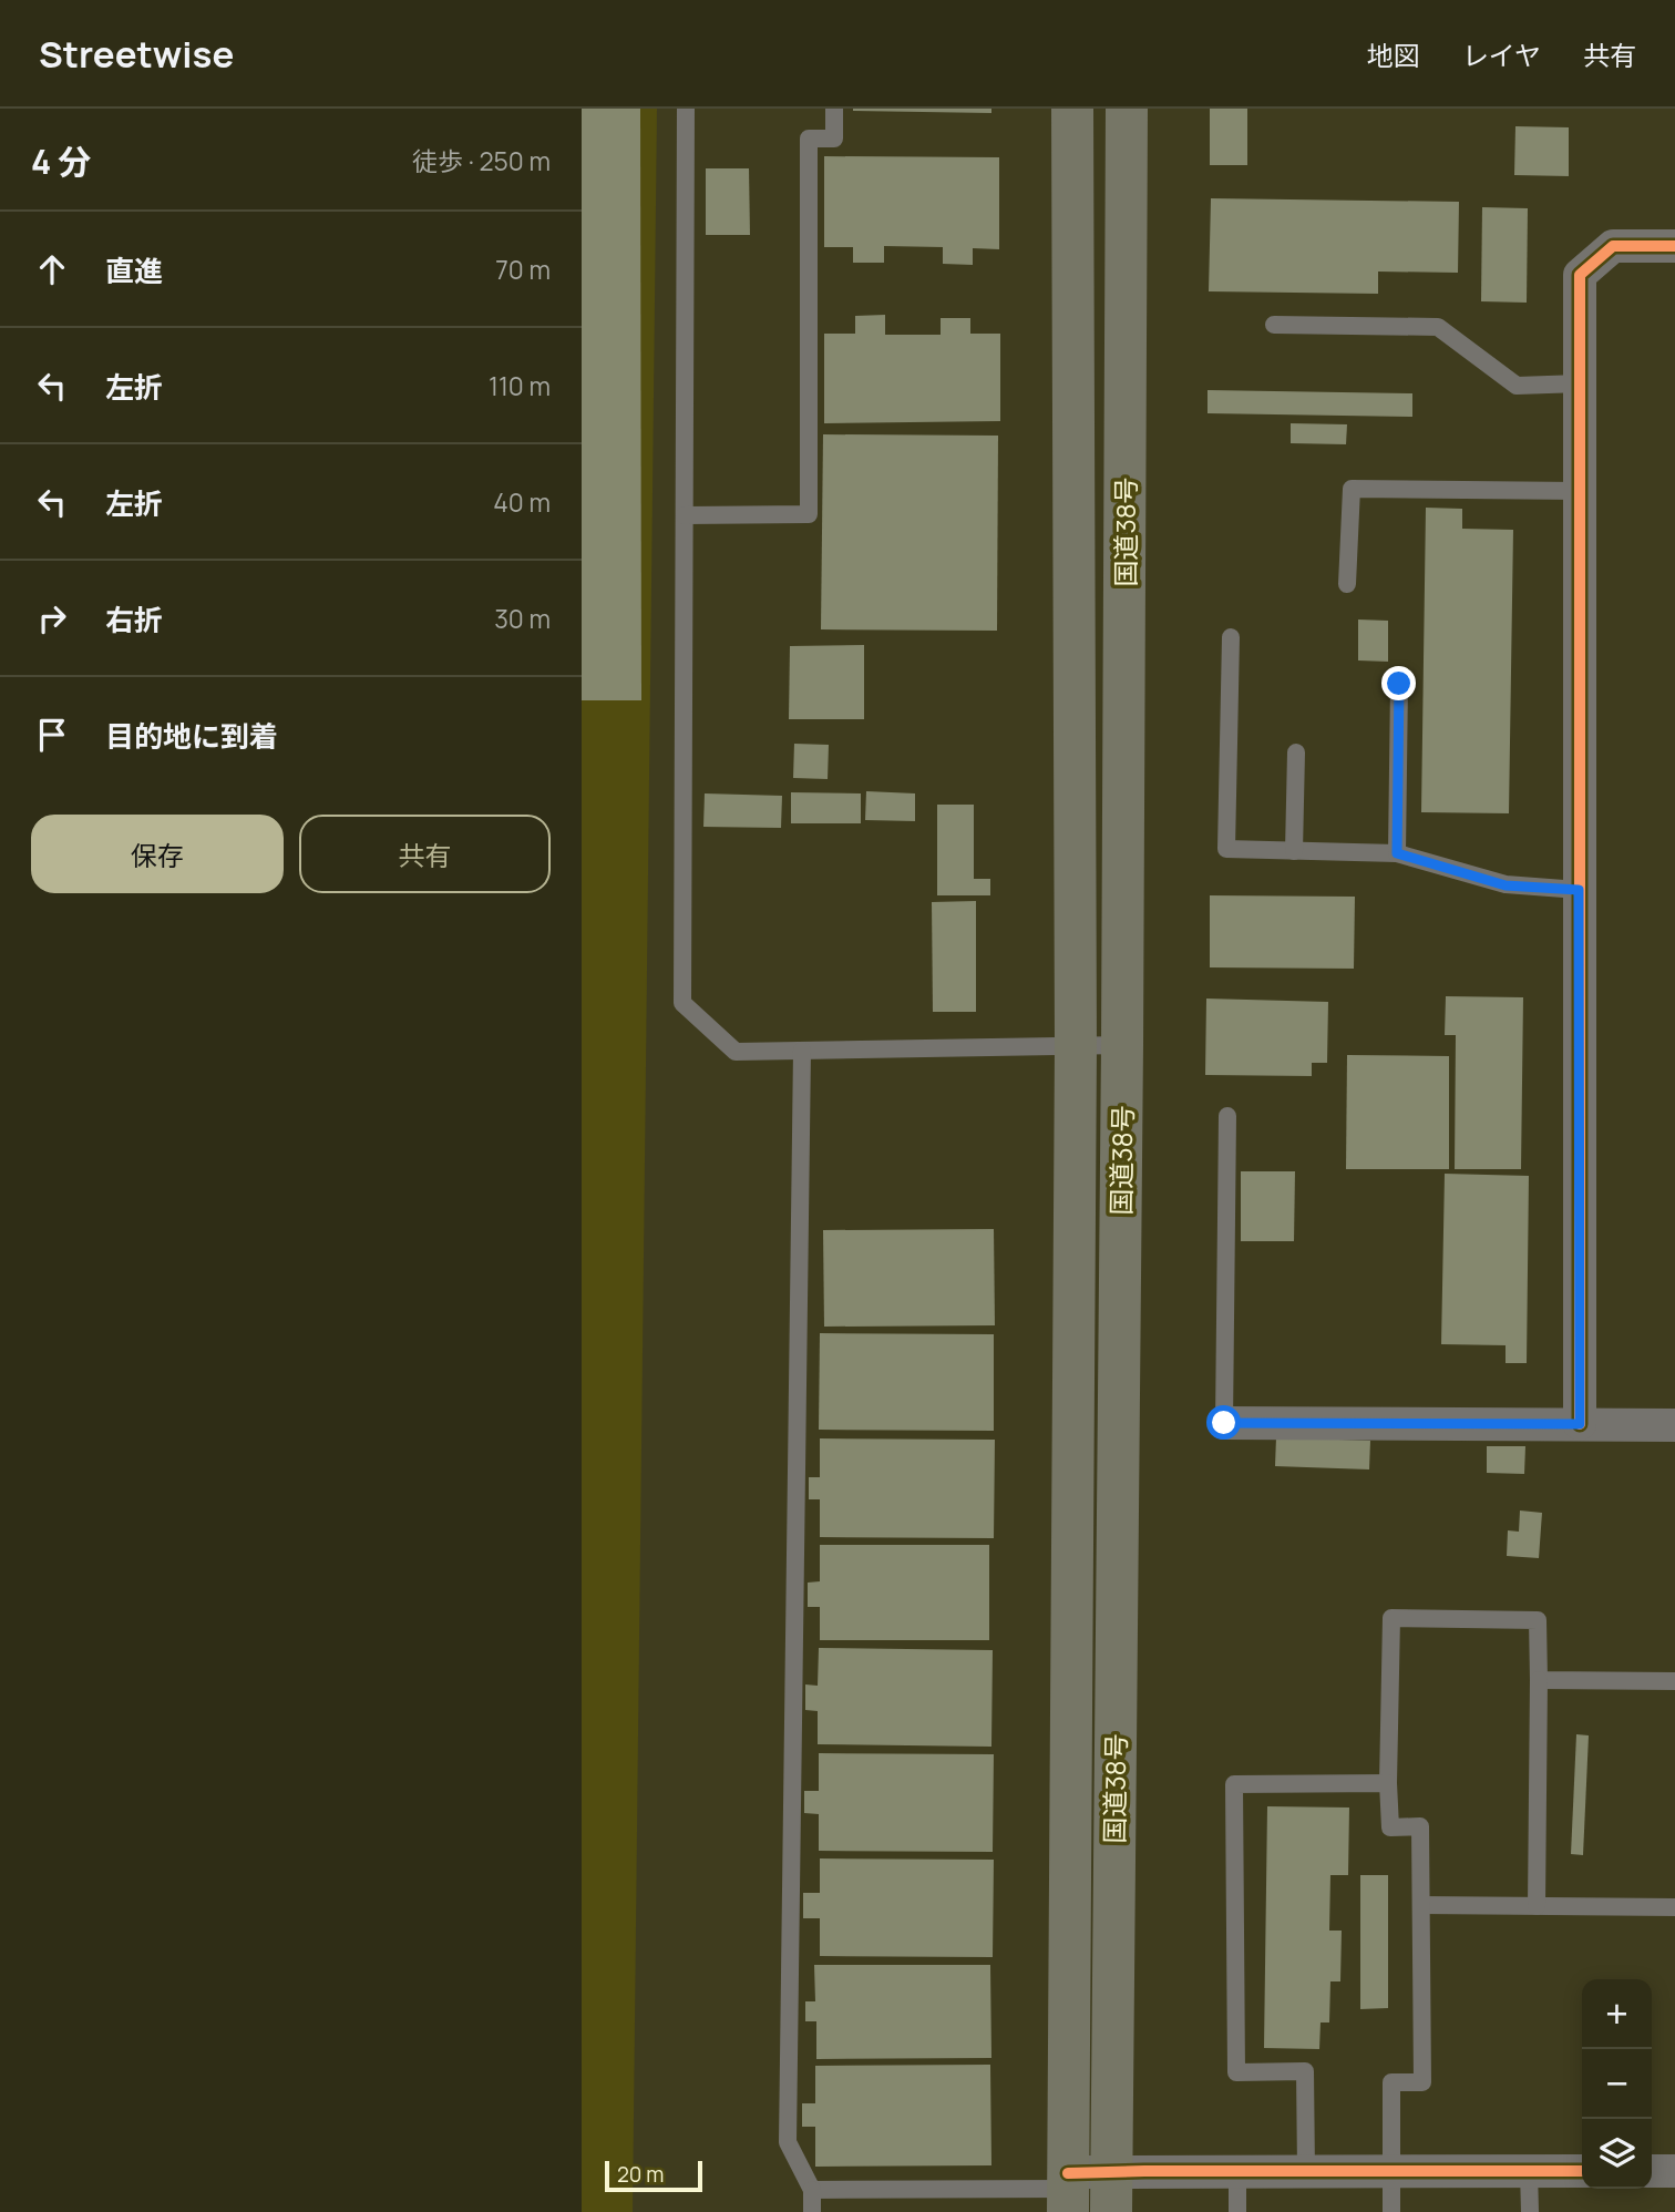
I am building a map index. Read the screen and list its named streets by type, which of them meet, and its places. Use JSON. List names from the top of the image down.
{
  "streets": {
    "highway": ["国道38号"]
  },
  "scale_bar": "20 m",
  "page": {
    "header": "Streetwise",
    "nav": ["地図", "レイヤ", "共有"],
    "heading": ["4 分", "徒歩 · 250 m"],
    "list": [
      ["直進", "70 m"],
      ["左折", "110 m"],
      ["左折", "40 m"],
      ["右折", "30 m"],
      "目的地に到着"
    ],
    "buttons": ["保存", "共有"],
    "map_buttons": ["+", "−"],
    "scale": "20 m"
  }
}
